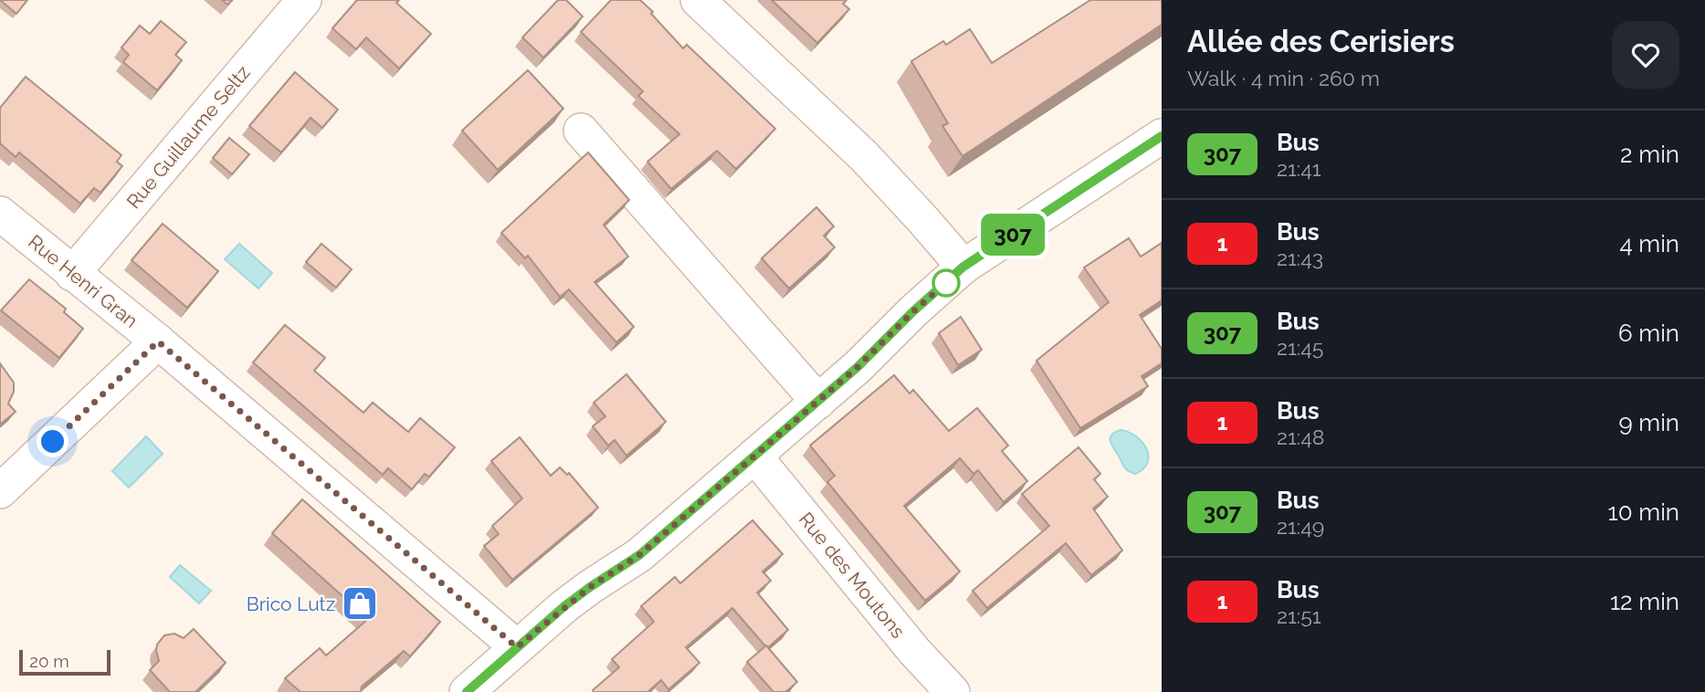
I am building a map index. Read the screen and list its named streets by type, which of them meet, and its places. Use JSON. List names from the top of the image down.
{
  "streets": {
    "street": ["Rue Guillaume Seltz", "Rue Henri Gran", "Rue des Moutons"]
  },
  "crossings": [
    ["Rue Guillaume Seltz", "Rue Henri Gran"]
  ],
  "places": {
    "shop": ["Brico Lutz"]
  },
  "lines": ["bus line 307"],
  "scale_bar": "20 m",
  "page": {
    "on_map": "307",
    "heading": ["Allée des Cerisiers", "Walk · 4 min · 260 m"],
    "list": [
      {
        "mark": "307",
        "name": "Bus",
        "note": "21:41",
        "value": "2 min"
      },
      {
        "mark": "1",
        "name": "Bus",
        "note": "21:43",
        "value": "4 min"
      },
      {
        "mark": "307",
        "name": "Bus",
        "note": "21:45",
        "value": "6 min"
      },
      {
        "mark": "1",
        "name": "Bus",
        "note": "21:48",
        "value": "9 min"
      },
      {
        "mark": "307",
        "name": "Bus",
        "note": "21:49",
        "value": "10 min"
      },
      {
        "mark": "1",
        "name": "Bus",
        "note": "21:51",
        "value": "12 min"
      }
    ],
    "scale": "20 m"
  }
}
